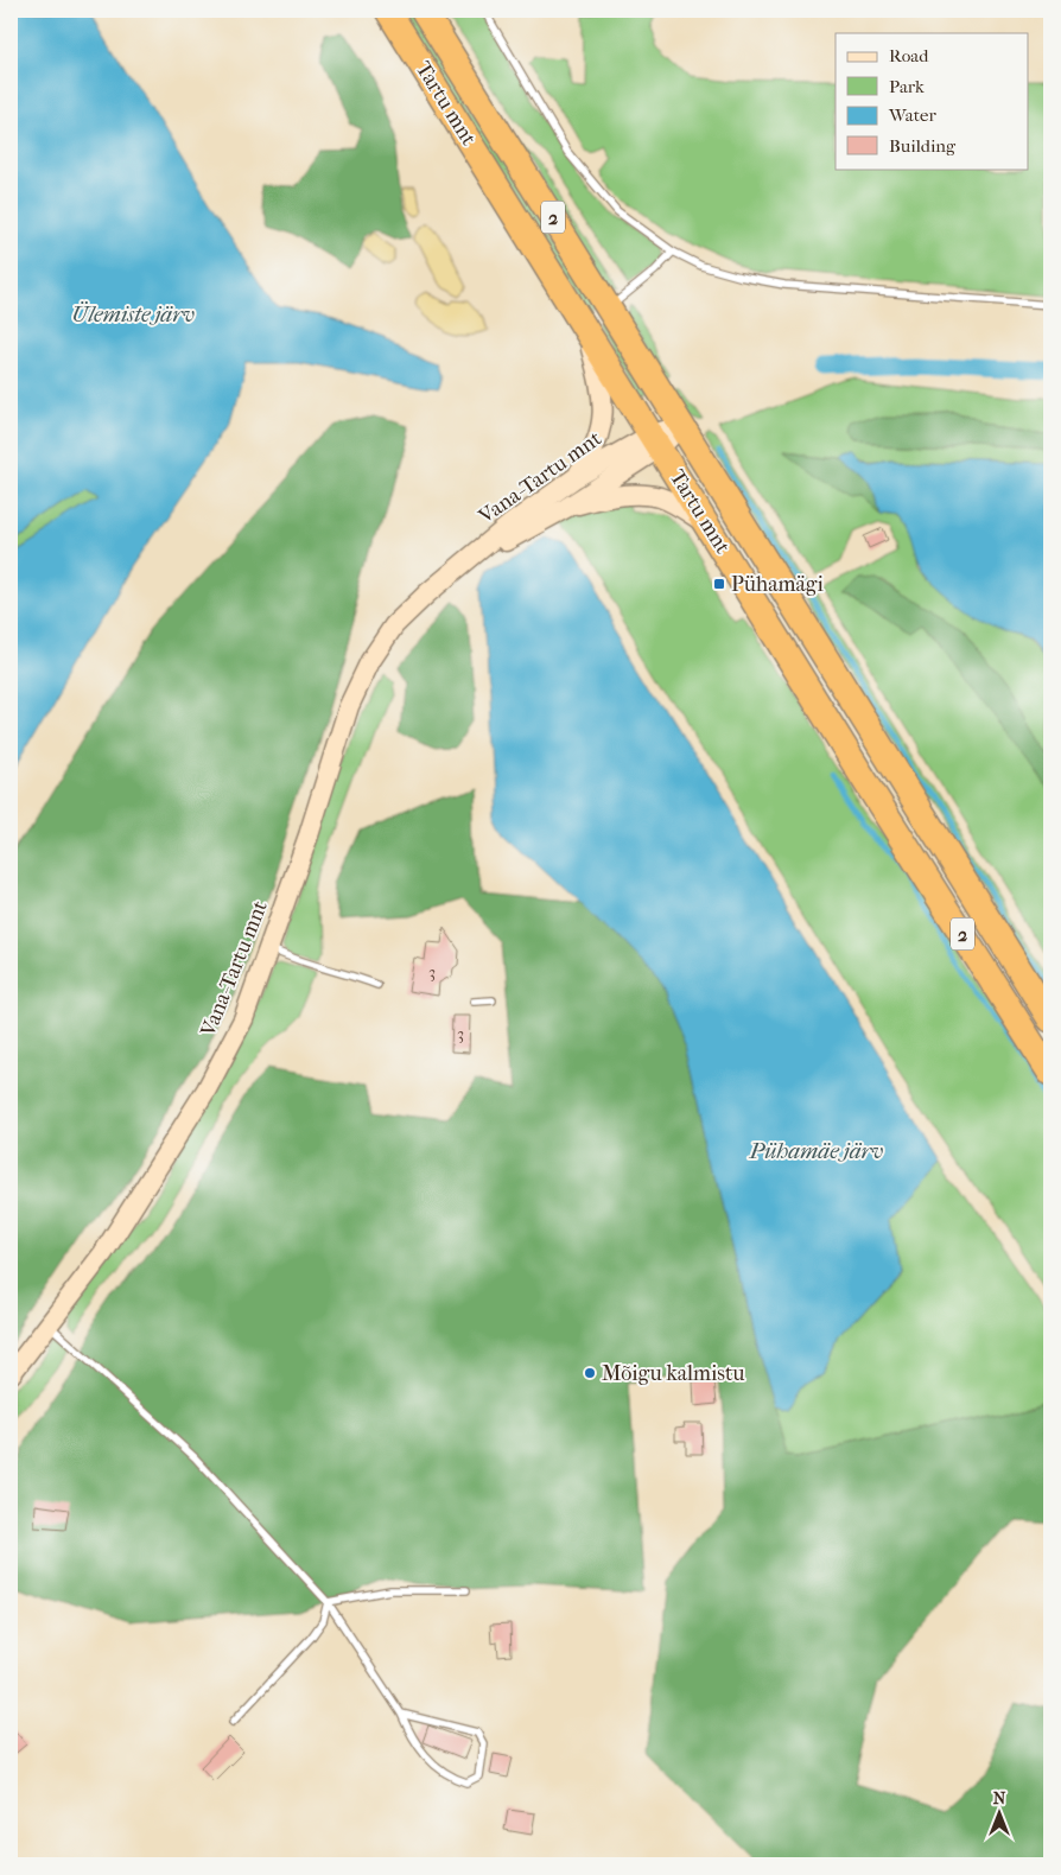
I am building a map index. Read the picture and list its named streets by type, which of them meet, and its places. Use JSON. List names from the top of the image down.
{
  "streets": {
    "highway": ["Tartu mnt", "2"],
    "street": ["Vana-Tartu mnt"]
  },
  "crossings": [
    ["Tartu mnt", "Vana-Tartu mnt"]
  ],
  "water": ["Ülemiste järv", "Pühamäe järv"],
  "places": {
    "transit": ["Pühamägi"],
    "other": ["Mõigu kalmistu"]
  },
  "house_numbers": ["3", "3"],
  "legend": [
    "Road",
    "Park",
    "Water",
    "Building"
  ],
  "north": "top"
}
